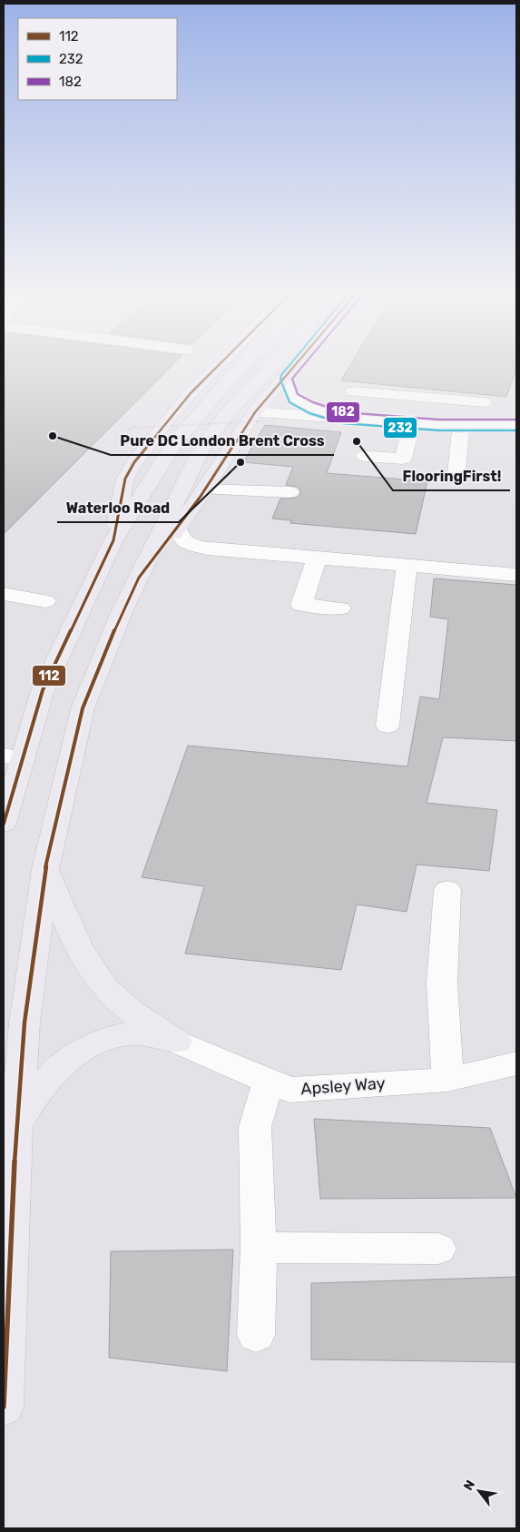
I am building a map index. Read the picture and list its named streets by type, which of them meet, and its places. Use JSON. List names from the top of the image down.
{
  "streets": {
    "street": ["Apsley Way"]
  },
  "places": ["Pure DC London Brent Cross", "FlooringFirst!", "Waterloo Road"],
  "lines": ["transit line 112", "transit line 232", "transit line 182"],
  "legend": ["112", "232", "182"],
  "north": "top left"
}
